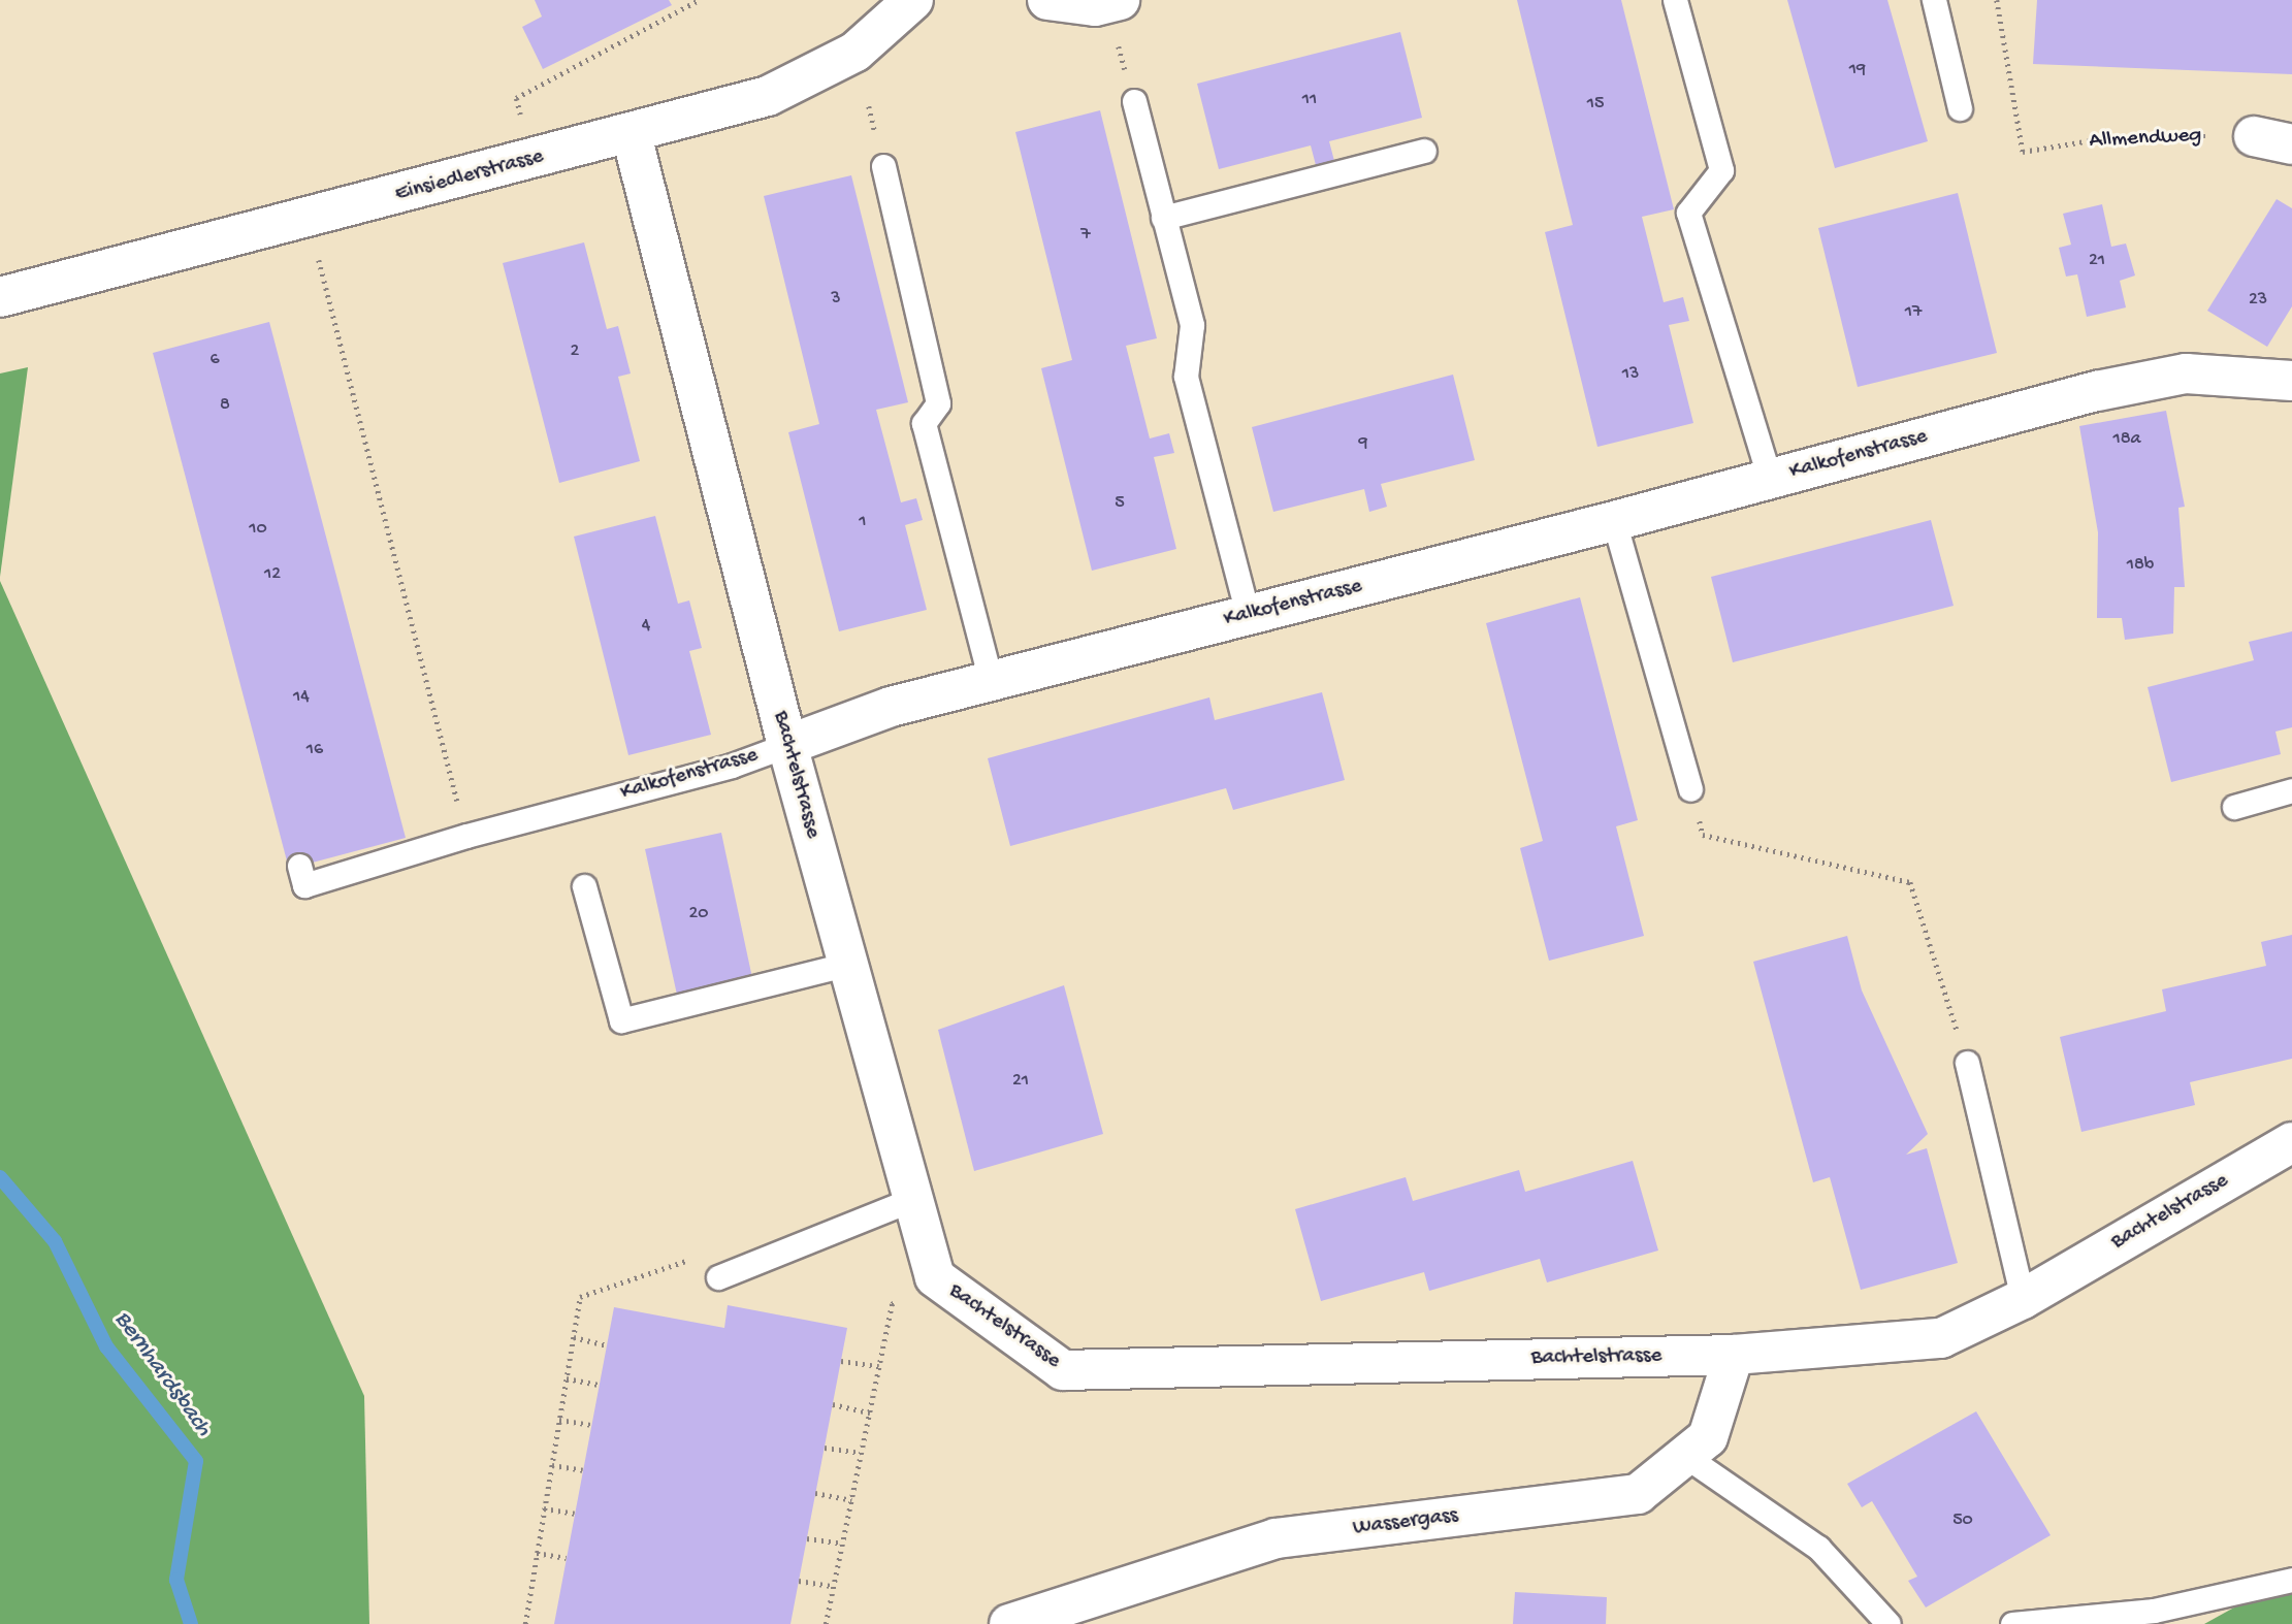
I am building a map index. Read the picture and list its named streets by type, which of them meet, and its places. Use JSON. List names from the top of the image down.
{
  "streets": {
    "street": [
      "Einsiedlerstrasse",
      "Kalkofenstrasse",
      "Bachtelstrasse",
      "Wassergass"
    ],
    "path": ["Allmendweg"]
  },
  "crossings": [
    ["Einsiedlerstrasse", "Bachtelstrasse"],
    ["Kalkofenstrasse", "Bachtelstrasse"],
    ["Bachtelstrasse", "Wassergass"]
  ],
  "water": ["Bernhardsbach"],
  "house_numbers": [
    "19",
    "11",
    "15",
    "7",
    "21",
    "3",
    "23",
    "17",
    "2",
    "6",
    "13",
    "8",
    "18a",
    "9",
    "5",
    "1",
    "10",
    "18b",
    "12",
    "4",
    "14",
    "16",
    "20",
    "21",
    "50"
  ]
}
